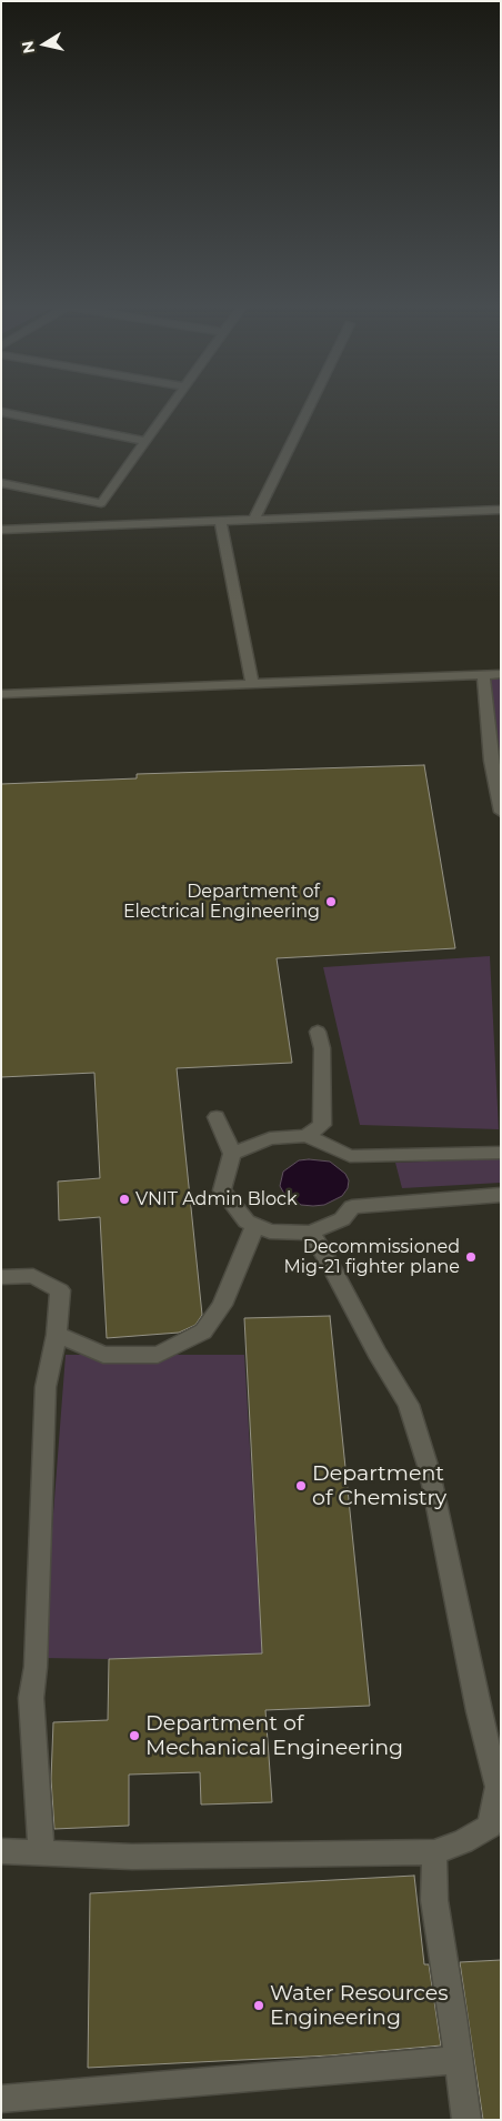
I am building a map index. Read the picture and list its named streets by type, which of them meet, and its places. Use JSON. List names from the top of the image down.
{
  "places": [
    "Department of Electrical Engineering",
    "VNIT Admin Block",
    "Decommissioned Mig-21 fighter plane",
    "Department of Chemistry",
    "Department of Mechanical Engineering",
    "Water Resources Engineering"
  ],
  "north": "left"
}
